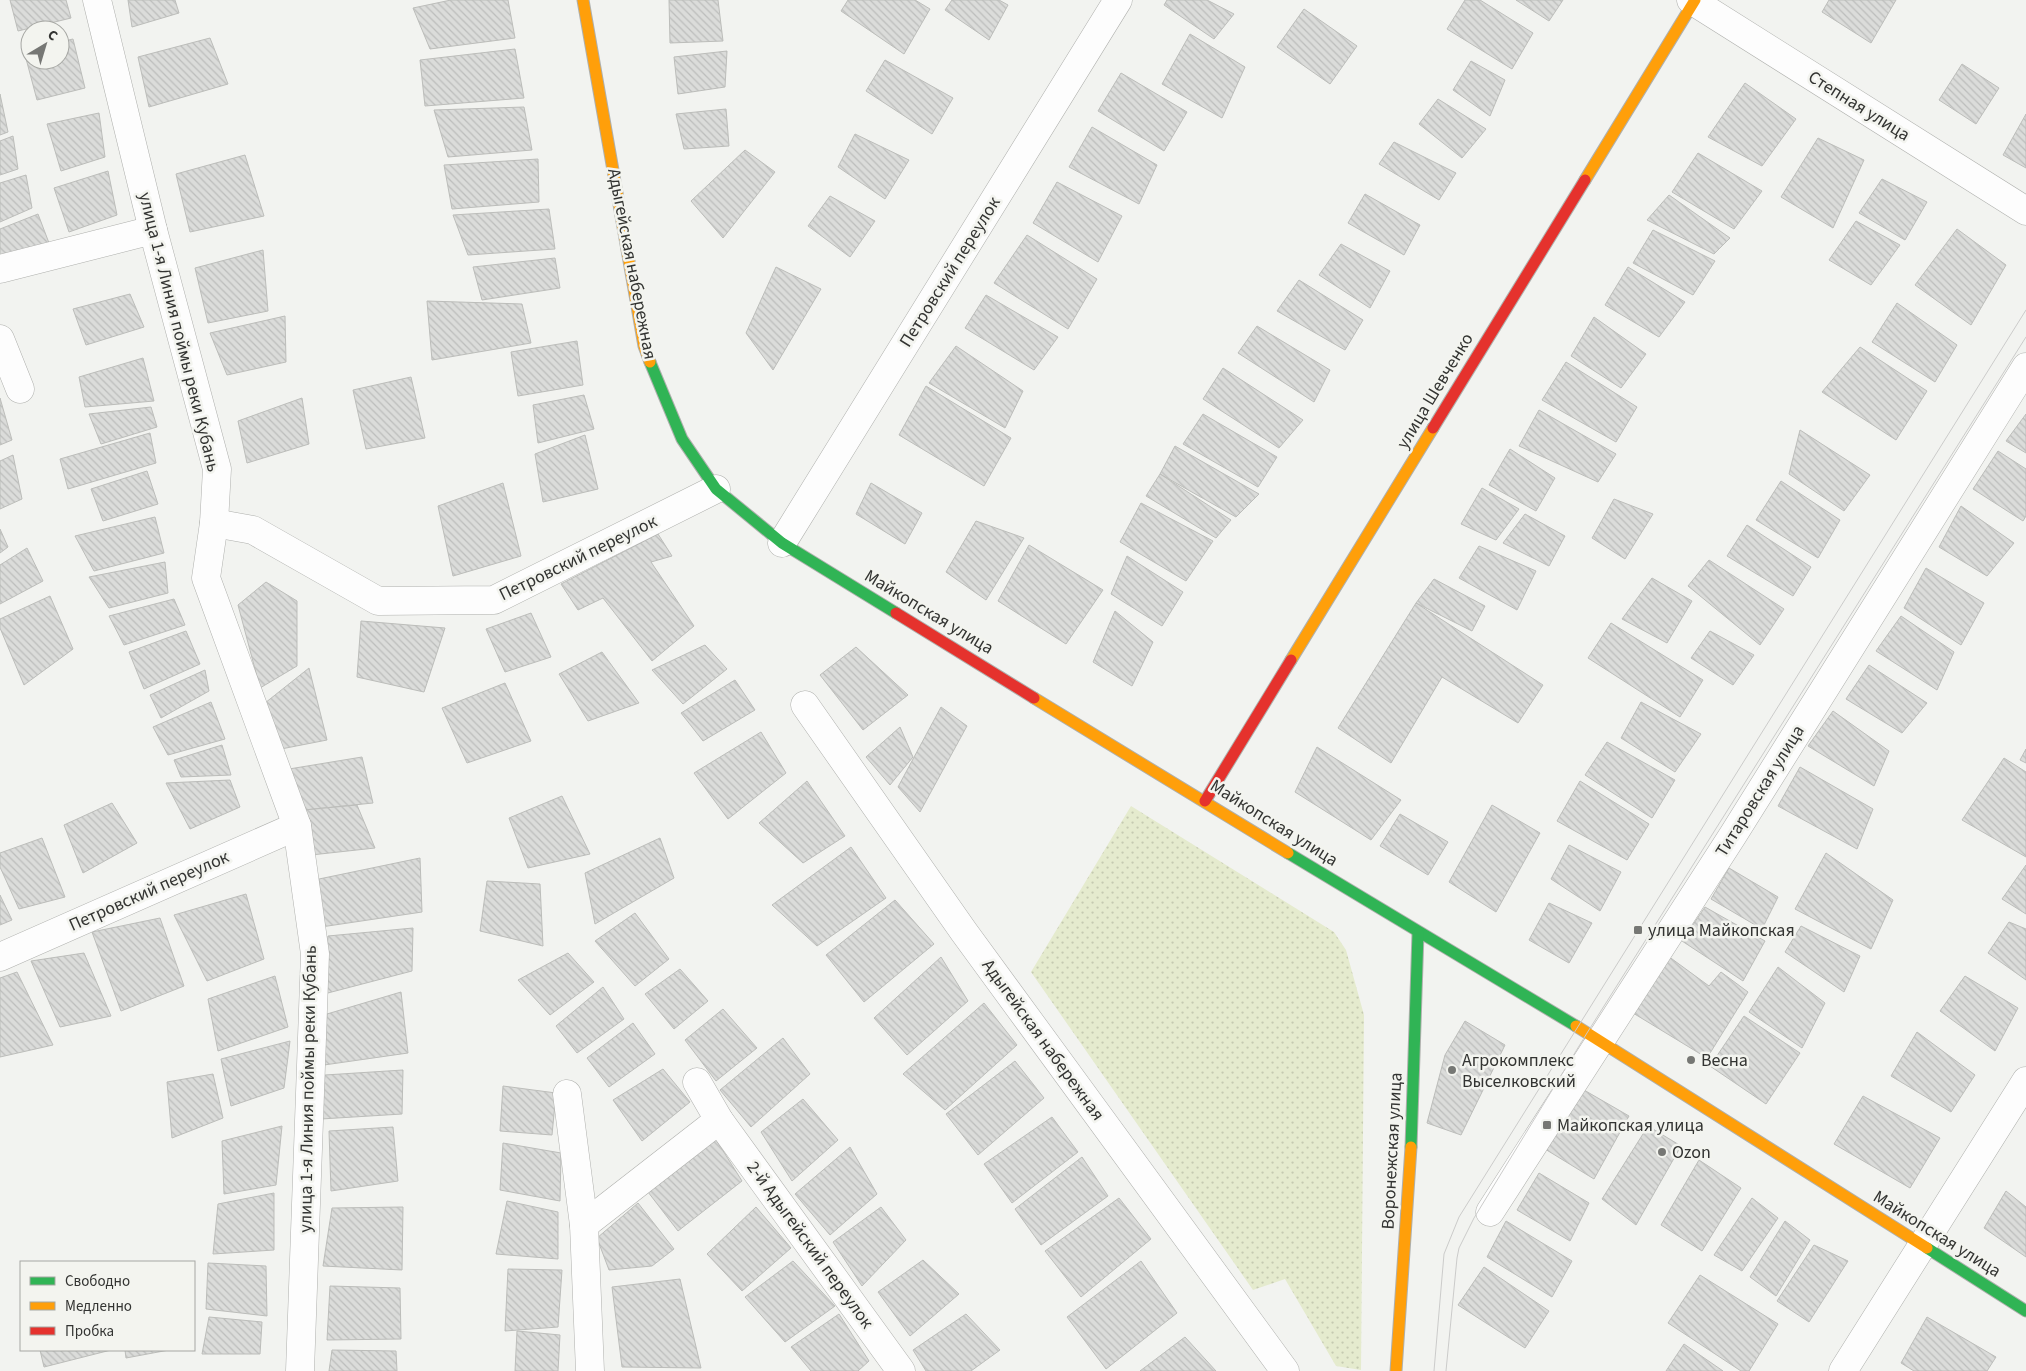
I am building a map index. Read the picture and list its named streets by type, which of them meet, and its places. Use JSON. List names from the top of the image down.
{
  "streets": {
    "street": [
      "Степная улица",
      "Адыгейская набережная",
      "Петровский переулок",
      "улица 1-я Линия поймы реки Кубань",
      "улица Шевченко",
      "Майкопская улица",
      "Титаровская улица",
      "Воронежская улица",
      "2-й Адыгейский переулок"
    ]
  },
  "crossings": [
    ["Степная улица", "улица Шевченко"],
    ["Адыгейская набережная", "Петровский переулок"],
    ["Адыгейская набережная", "Майкопская улица"],
    ["Петровский переулок", "улица 1-я Линия поймы реки Кубань"],
    ["Петровский переулок", "Майкопская улица"],
    ["улица Шевченко", "Майкопская улица"],
    ["Майкопская улица", "Титаровская улица"],
    ["Майкопская улица", "Воронежская улица"]
  ],
  "places": {
    "transit": ["улица Майкопская", "Майкопская улица"],
    "other": ["Весна", "Агрокомплекс Выселковский", "Ozon"]
  },
  "legend": ["Свободно", "Медленно", "Пробка"],
  "north": "top right"
}
